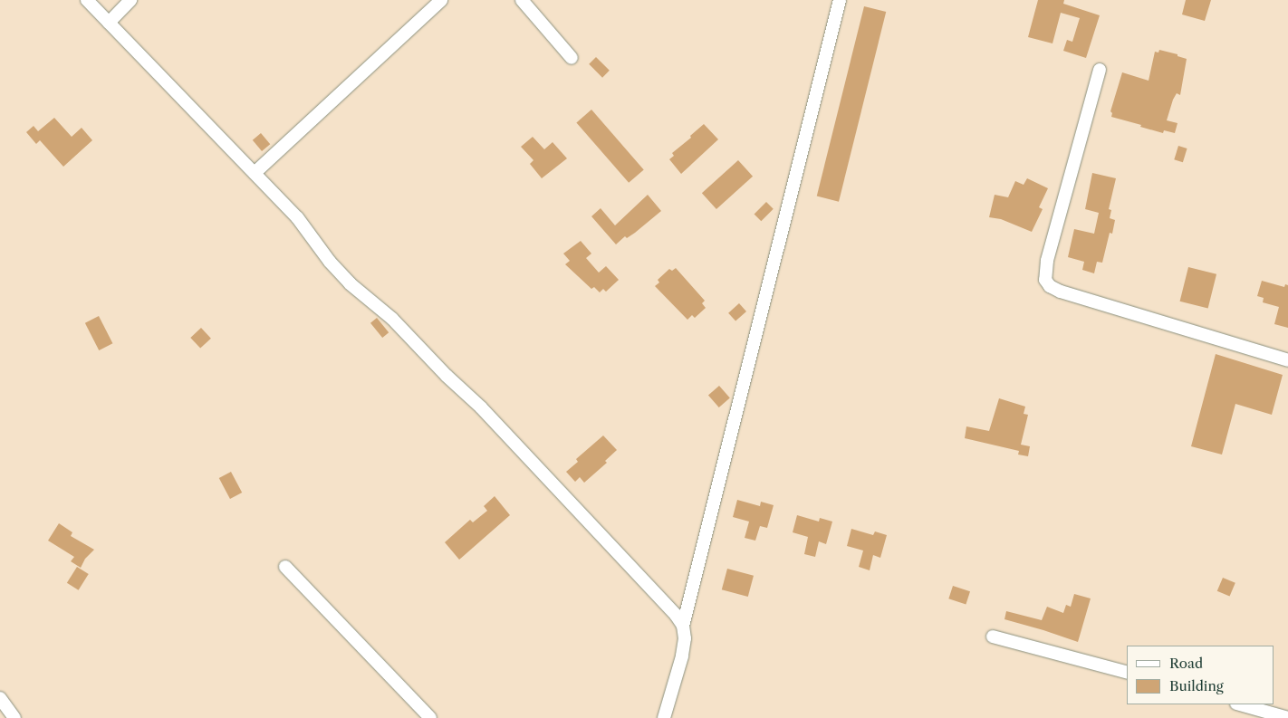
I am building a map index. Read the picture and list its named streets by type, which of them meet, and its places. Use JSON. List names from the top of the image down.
{
  "legend": ["Road", "Building"]
}
